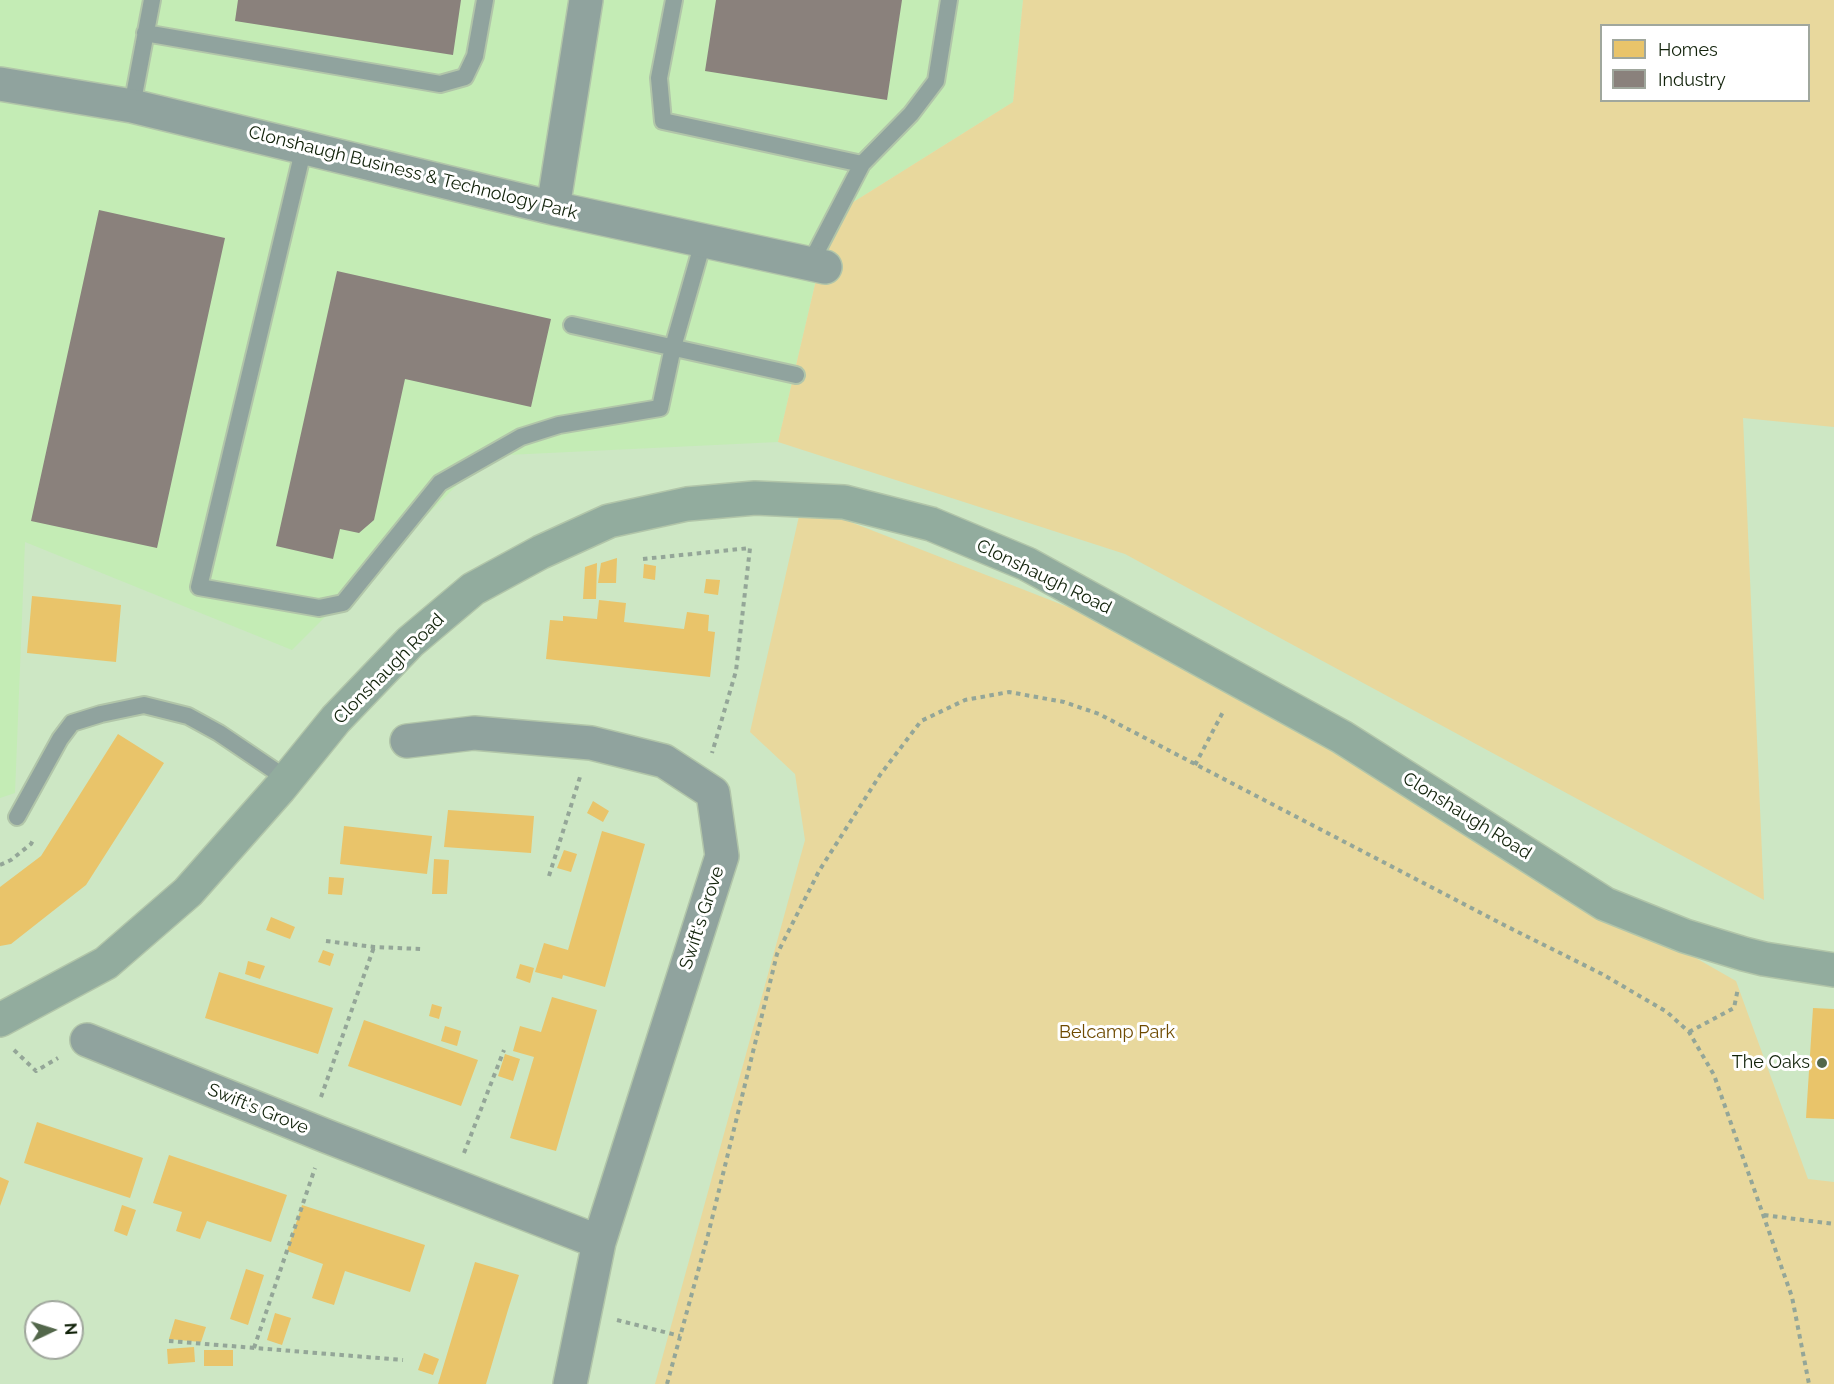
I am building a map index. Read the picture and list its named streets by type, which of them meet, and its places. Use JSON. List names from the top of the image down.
{
  "streets": {
    "street": ["Clonshaugh Business & Technology Park", "Clonshaugh Road", "Swift's Grove"]
  },
  "parks": ["Belcamp Park"],
  "places": ["The Oaks"],
  "legend": ["Homes", "Industry"],
  "north": "right"
}
